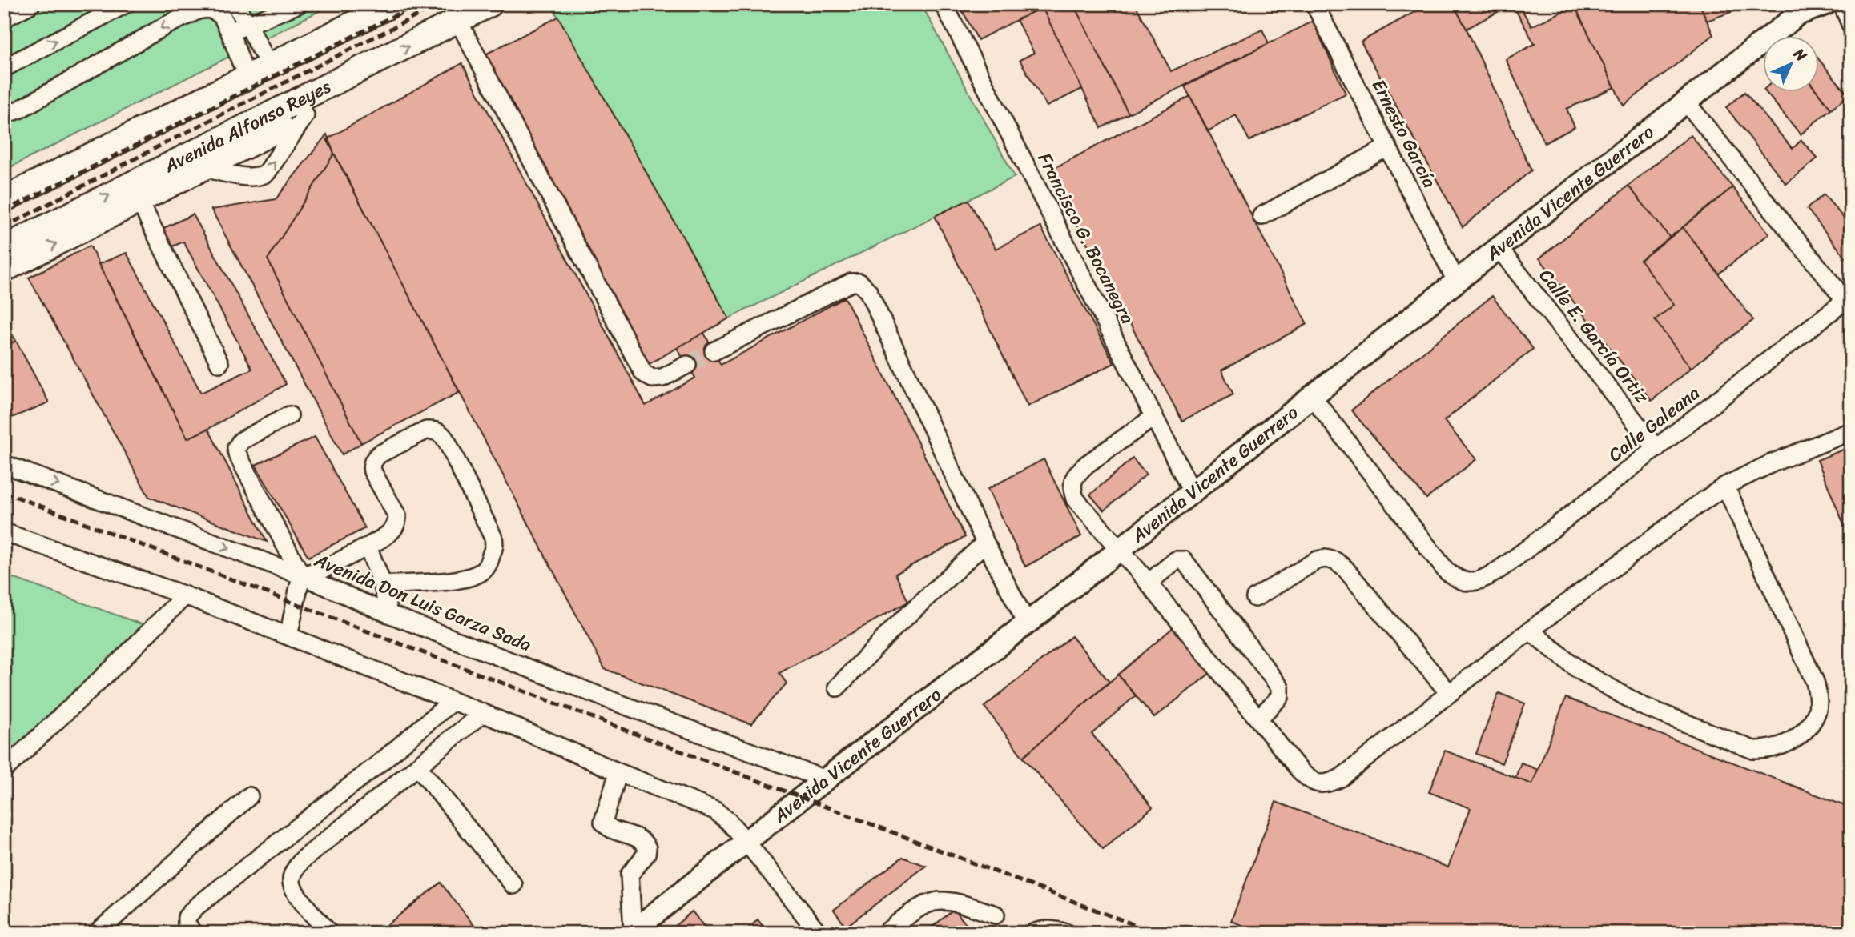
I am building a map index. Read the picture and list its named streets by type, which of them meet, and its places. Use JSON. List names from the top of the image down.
{
  "streets": {
    "highway": ["Avenida Alfonso Reyes"],
    "main road": ["Avenida Vicente Guerrero"],
    "street": [
      "Ernesto García",
      "Francisco G. Bocanegra",
      "Calle E. García Ortiz",
      "Calle Galeana",
      "Avenida Don Luis Garza Sada"
    ]
  },
  "crossings": [
    ["Ernesto García", "Avenida Vicente Guerrero"],
    ["Avenida Vicente Guerrero", "Francisco G. Bocanegra"],
    ["Avenida Vicente Guerrero", "Calle E. García Ortiz"],
    ["Avenida Vicente Guerrero", "Calle Galeana"],
    ["Avenida Vicente Guerrero", "Avenida Don Luis Garza Sada"],
    ["Calle E. García Ortiz", "Calle Galeana"]
  ],
  "north": "top right"
}
